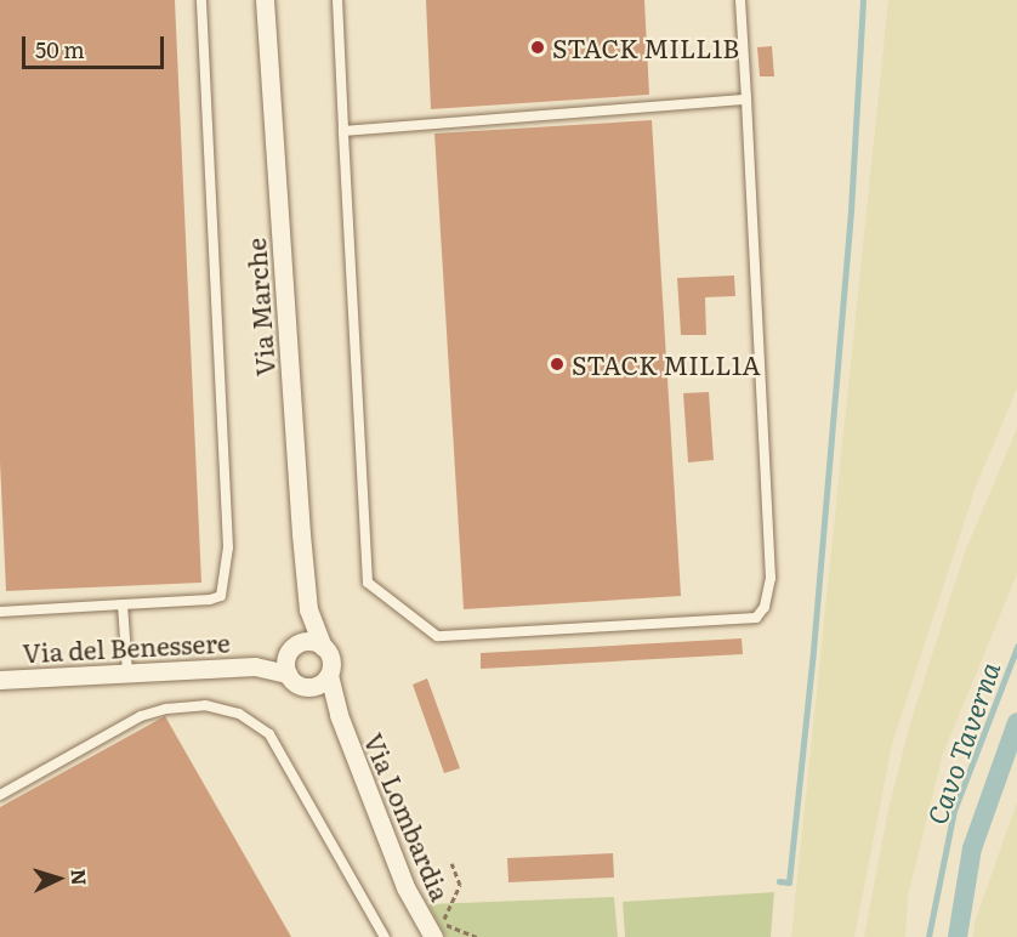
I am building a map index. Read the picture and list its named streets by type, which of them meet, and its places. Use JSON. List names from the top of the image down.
{
  "streets": {
    "street": ["Via Marche", "Via del Benessere", "Via Lombardia"]
  },
  "crossings": [
    ["Via Marche", "Via del Benessere"],
    ["Via Marche", "Via Lombardia"],
    ["Via del Benessere", "Via Lombardia"]
  ],
  "water": ["Cavo Taverna"],
  "places": ["STACK MILL1B", "STACK MILL1A"],
  "scale_bar": "50 m",
  "north": "right"
}
